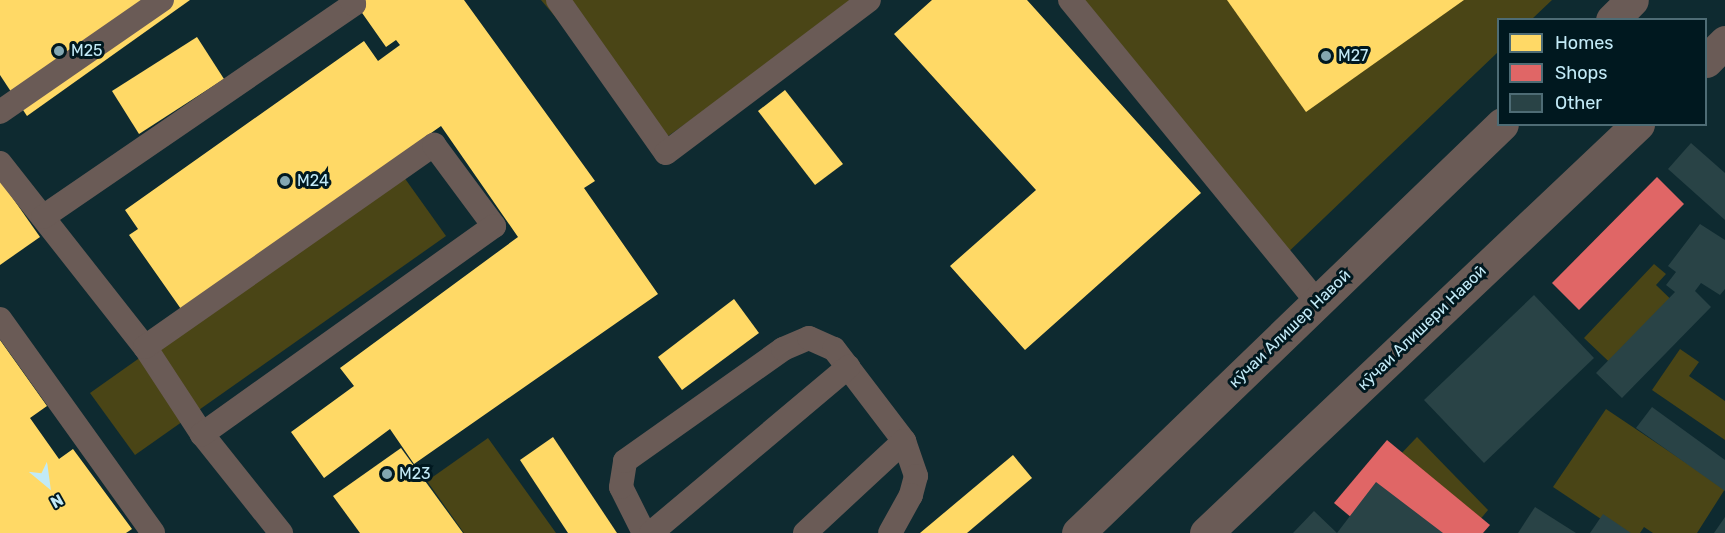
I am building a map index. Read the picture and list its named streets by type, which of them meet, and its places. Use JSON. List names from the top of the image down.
{
  "streets": {
    "street": ["кӯчаи Алишери Навоӣ", "кӯчаи Алишер Навоӣ"]
  },
  "places": [
    "М25",
    "М27",
    "М24",
    "М23"
  ],
  "legend": ["Homes", "Shops", "Other"],
  "north": "bottom right"
}
